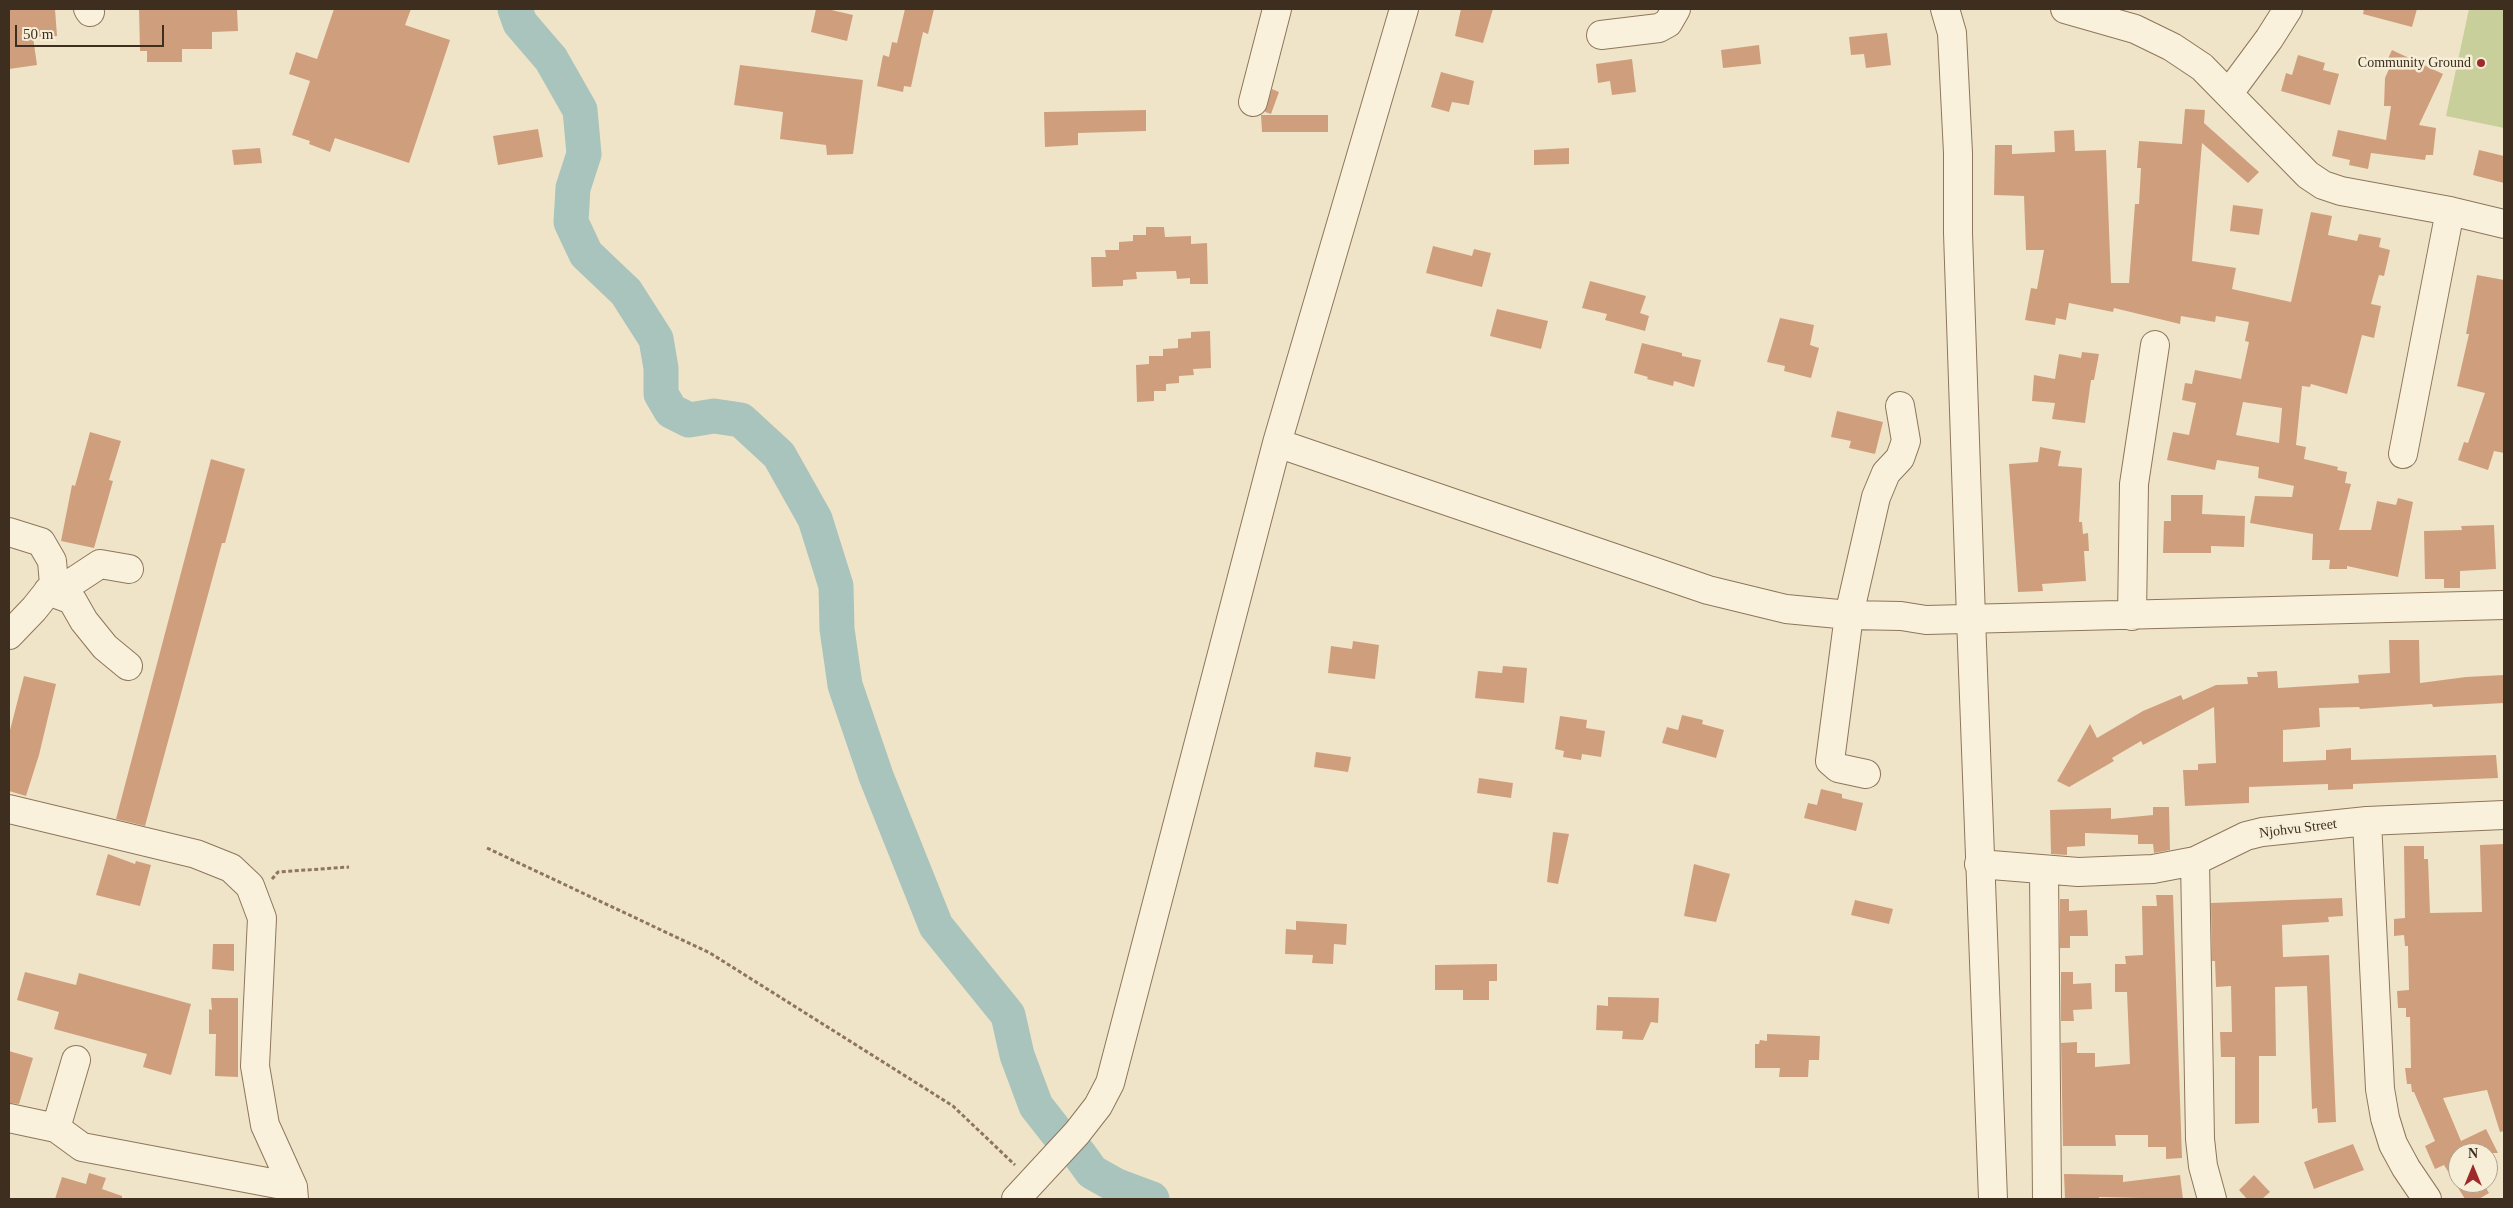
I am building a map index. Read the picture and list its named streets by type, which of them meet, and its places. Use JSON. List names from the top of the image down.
{
  "streets": {
    "street": ["Njohvu Street"]
  },
  "places": ["Community Ground"],
  "scale_bar": "50 m",
  "north": "top"
}
